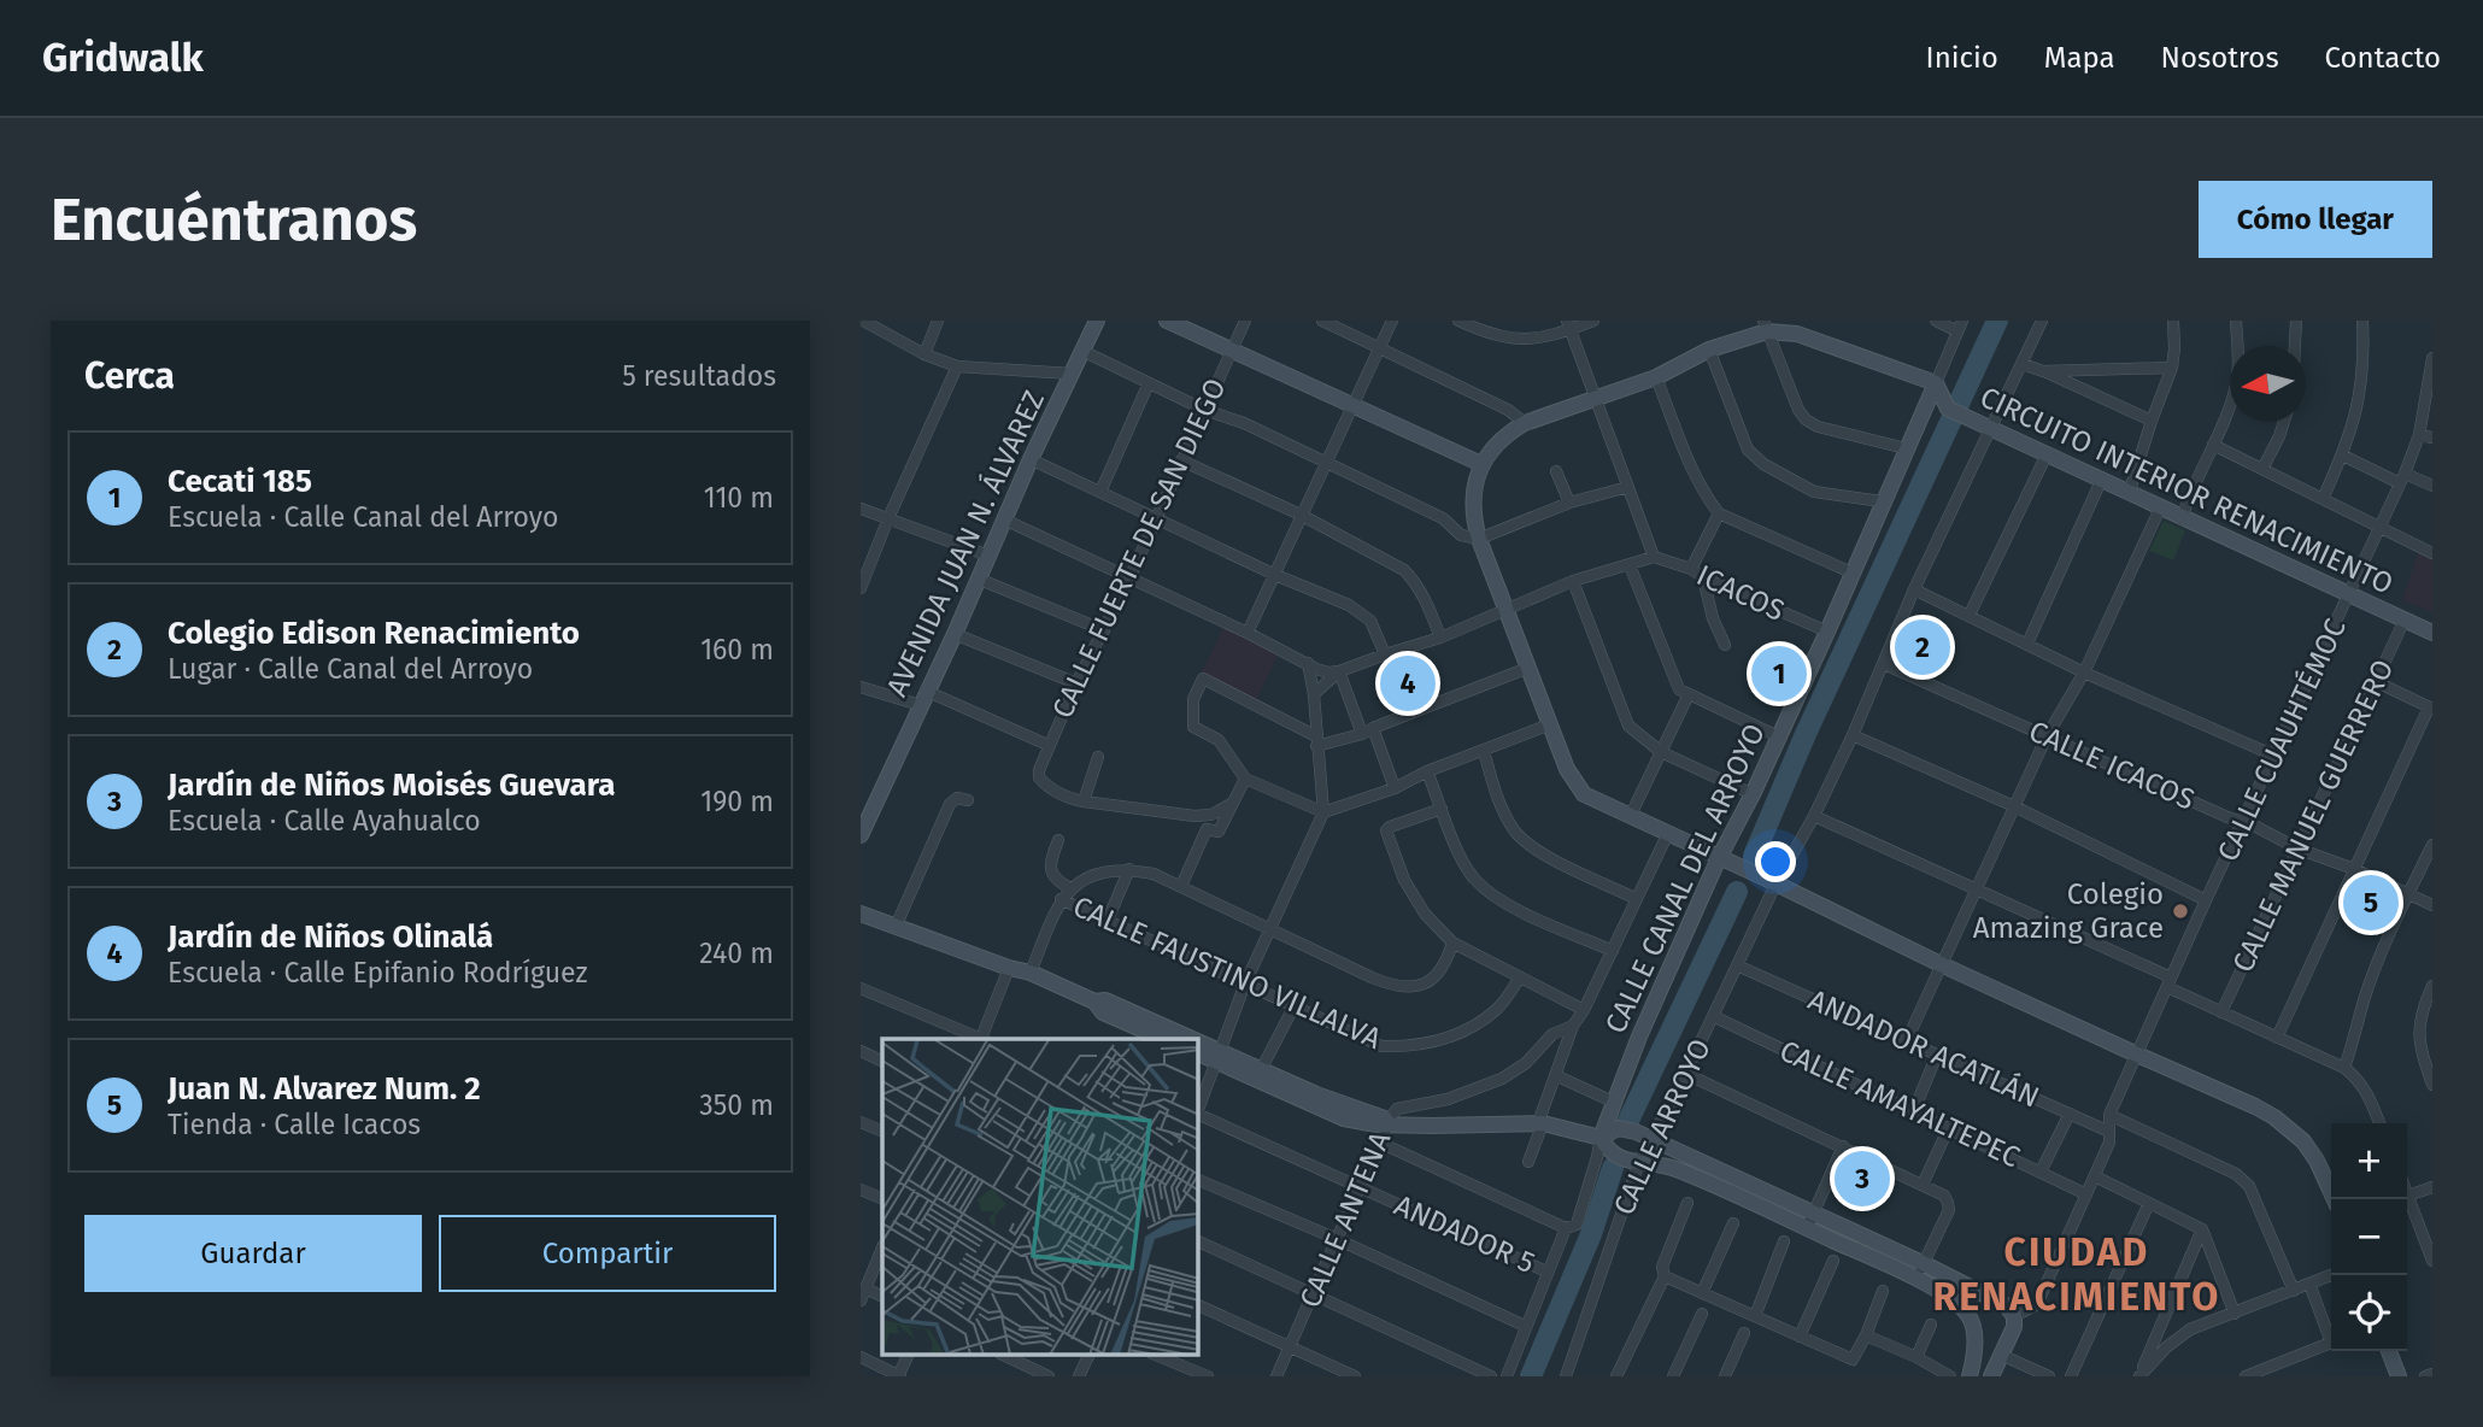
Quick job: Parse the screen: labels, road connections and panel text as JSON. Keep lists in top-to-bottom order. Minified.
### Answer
{"streets":{"main road":["CIRCUITO INTERIOR RENACIMIENTO","AVENIDA JUAN N. ÁLVAREZ","CALLE CANAL DEL ARROYO"],"street":["CALLE FUERTE DE SAN DIEGO","ICACOS","CALLE CUAUHTÉMOC","CALLE ICACOS","CALLE MANUEL GUERRERO","CALLE FAUSTINO VILLALVA","ANDADOR ACATLÁN","CALLE AMAYALTEPEC","CALLE ARROYO","CALLE ANTENA","ANDADOR 5"]},"crossings":[["CIRCUITO INTERIOR RENACIMIENTO","CALLE CUAUHTÉMOC"],["CIRCUITO INTERIOR RENACIMIENTO","CALLE MANUEL GUERRERO"],["CIRCUITO INTERIOR RENACIMIENTO","CALLE CANAL DEL ARROYO"],["ICACOS","CALLE CANAL DEL ARROYO"],["CALLE CUAUHTÉMOC","CALLE ICACOS"],["CALLE ICACOS","CALLE MANUEL GUERRERO"],["CALLE CANAL DEL ARROYO","ANDADOR 5"],["ANDADOR ACATLÁN","CALLE ARROYO"],["CALLE AMAYALTEPEC","CALLE ARROYO"],["CALLE ANTENA","ANDADOR 5"]],"districts":["CIUDAD RENACIMIENTO"],"places":["Colegio Amazing Grace"],"north":"left","page":{"header":"Gridwalk","nav":["Inicio","Mapa","Nosotros","Contacto"],"buttons":["Cómo llegar",["Guardar","Compartir"]],"title":"Encuéntranos","heading":["Cerca","5 resultados"],"list":[{"mark":"1","name":"Cecati 185","note":"Escuela · Calle Canal del Arroyo","value":"110 m"},{"mark":"2","name":"Colegio Edison Renacimiento","note":"Lugar · Calle Canal del Arroyo","value":"160 m"},{"mark":"3","name":"Jardín de Niños Moisés Guevara","note":"Escuela · Calle Ayahualco","value":"190 m"},{"mark":"4","name":"Jardín de Niños Olinalá","note":"Escuela · Calle Epifanio Rodríguez","value":"240 m"},{"mark":"5","name":"Juan N. Alvarez Num. 2","note":"Tienda · Calle Icacos","value":"350 m"}],"pins":["2","1","4","5","3"],"map_buttons":["+","−"]}}
